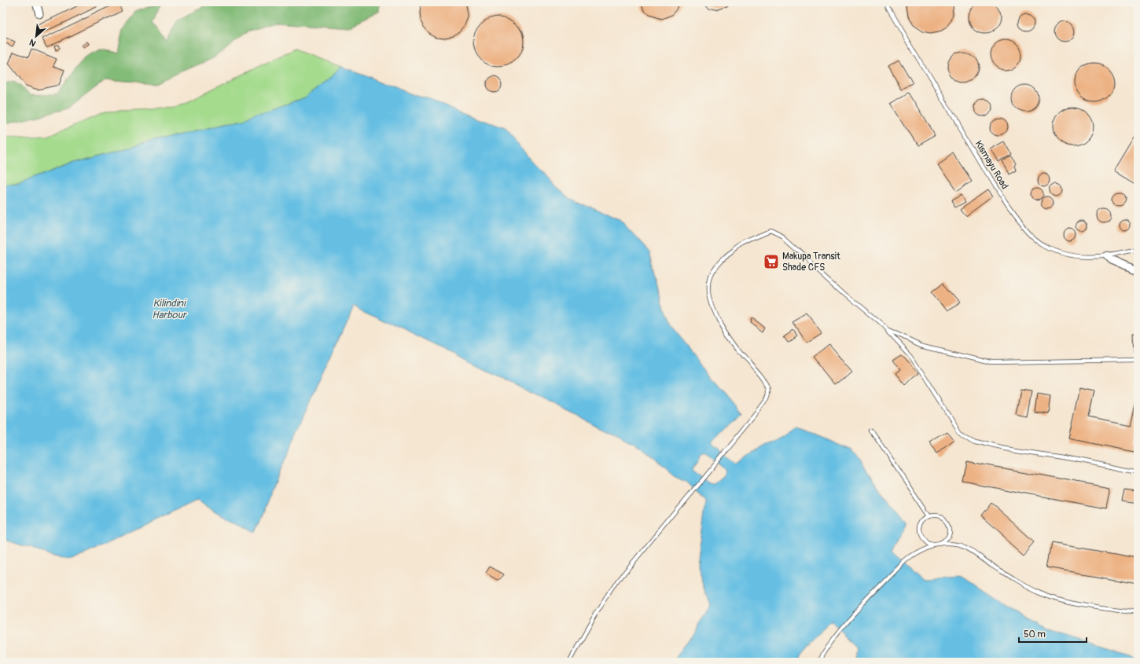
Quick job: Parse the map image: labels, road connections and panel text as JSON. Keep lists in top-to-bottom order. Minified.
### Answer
{"streets":{"lane":["Kismayu Road"]},"water":["Kilindini Harbour"],"places":{"supermarket":["Makupa Transit Shade CFS"]},"scale_bar":"50 m","north":"bottom left"}
